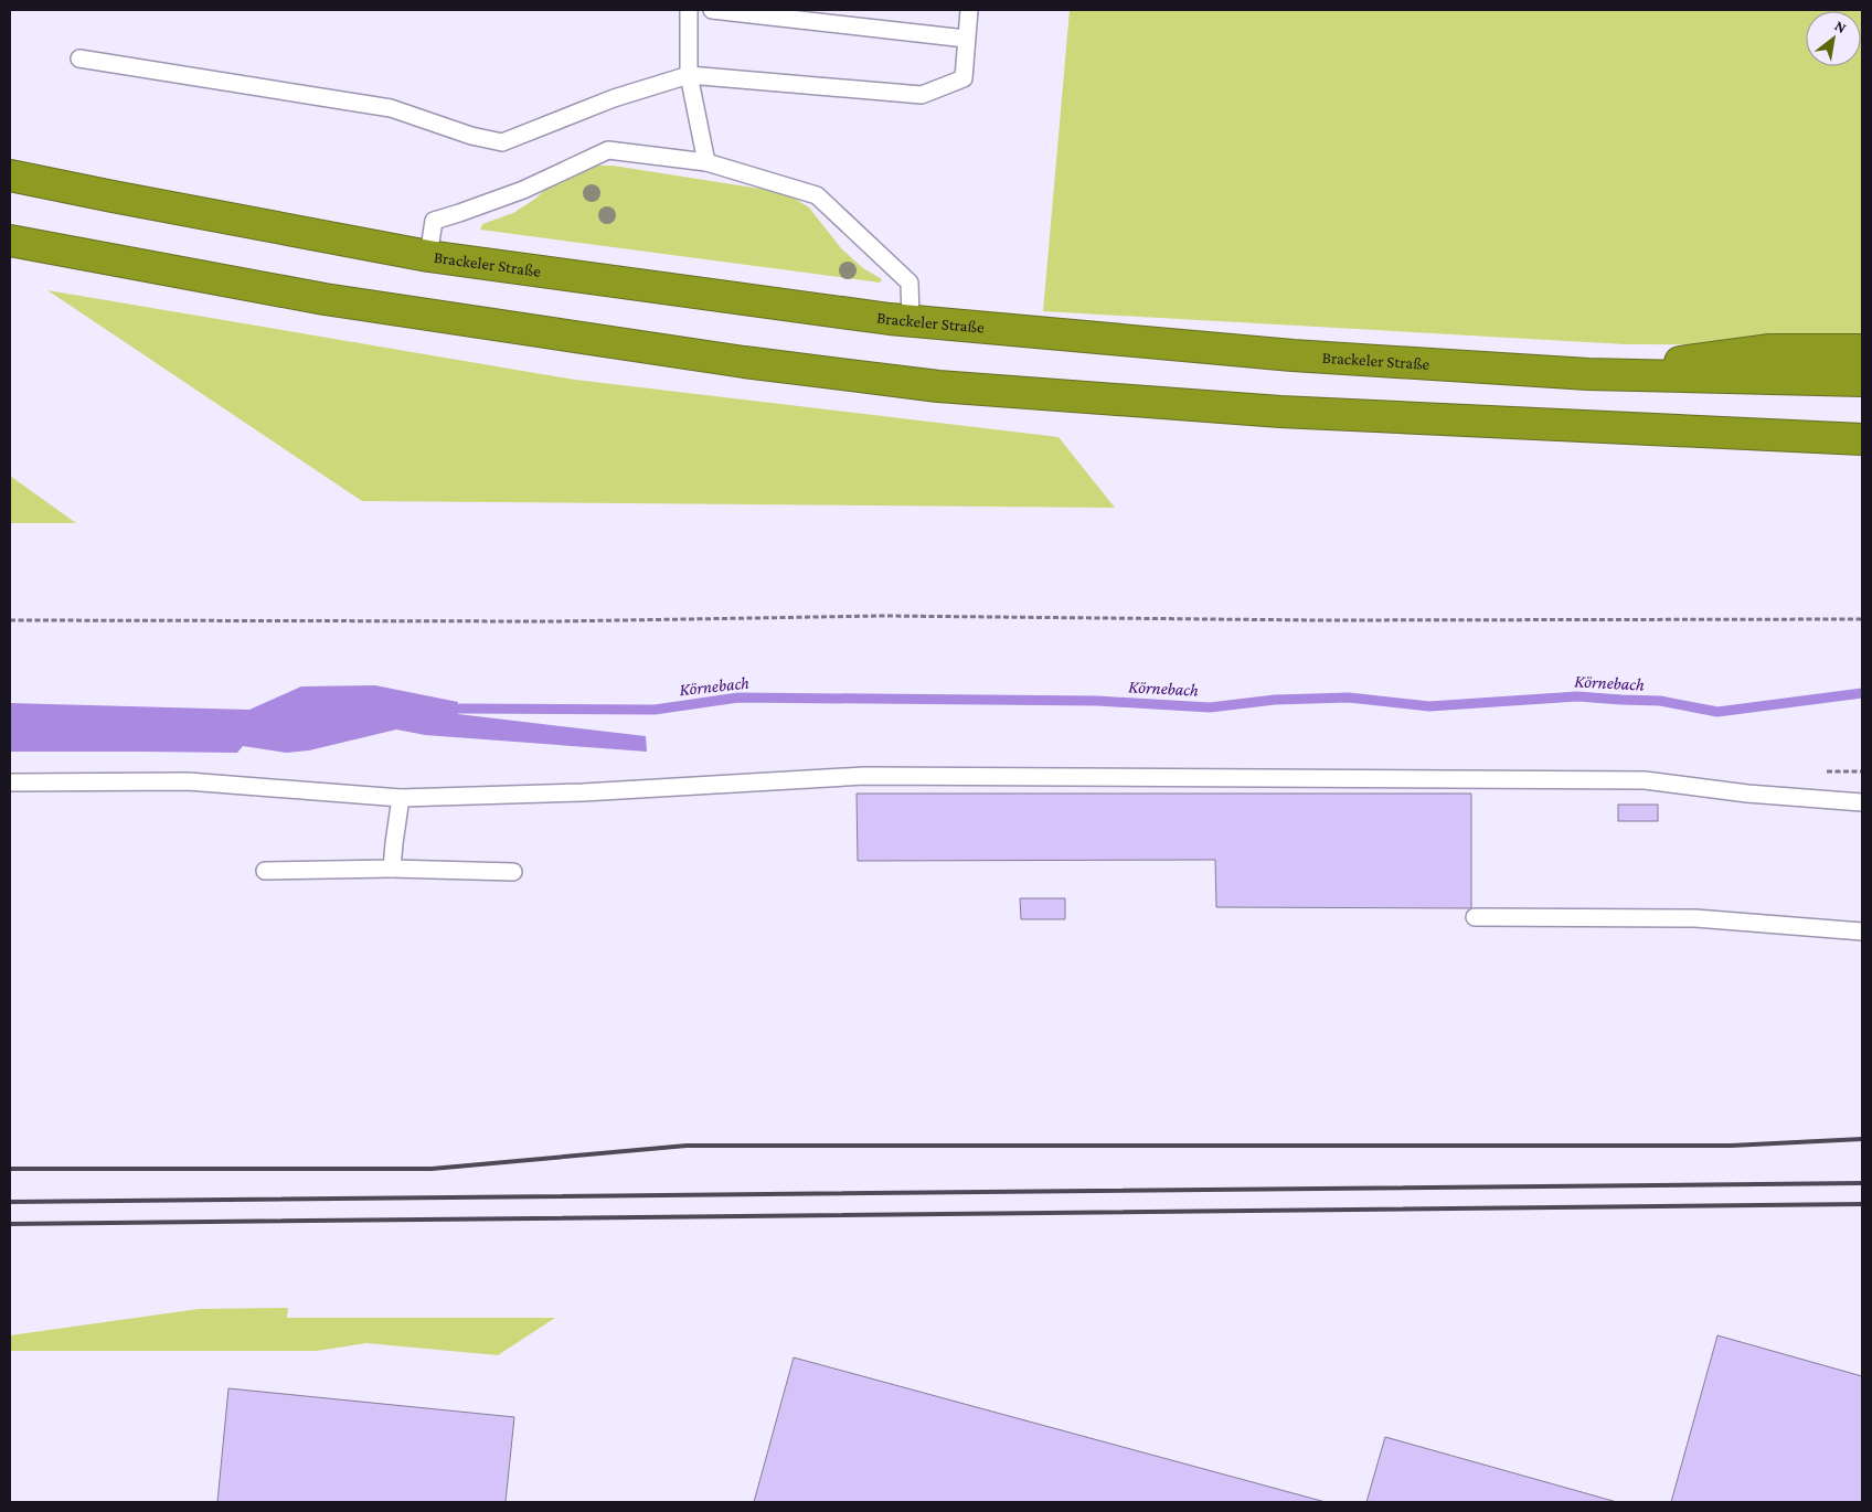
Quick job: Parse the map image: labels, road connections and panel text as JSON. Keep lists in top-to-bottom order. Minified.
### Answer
{"streets":{"highway":["Brackeler Straße"]},"water":["Körnebach"],"north":"top right"}
